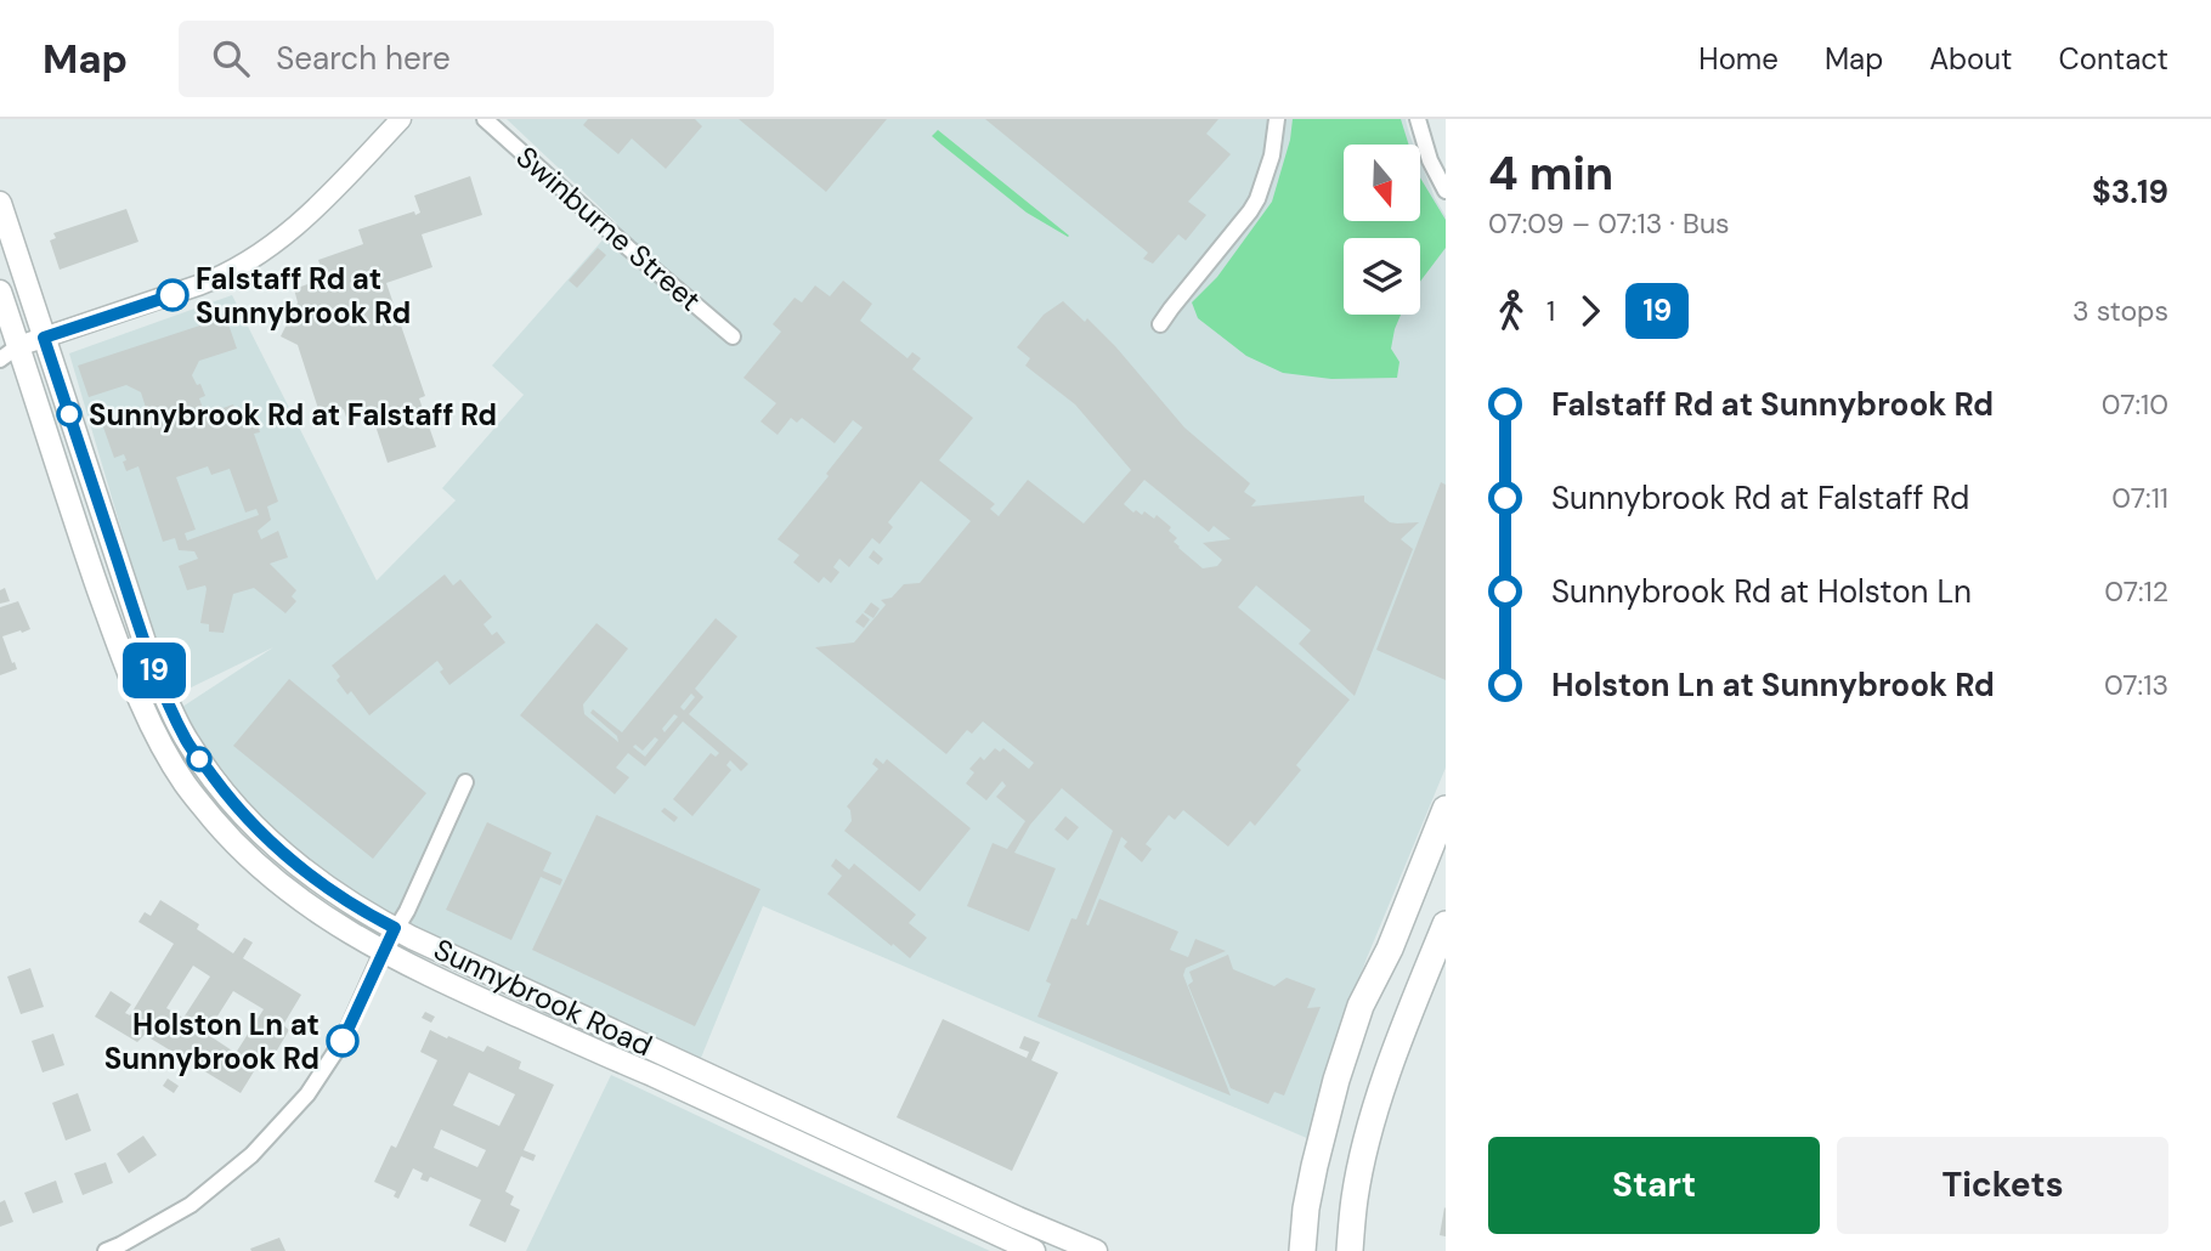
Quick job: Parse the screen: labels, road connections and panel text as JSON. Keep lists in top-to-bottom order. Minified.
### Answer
{"streets":{"main road":["Sunnybrook Road"],"street":["Swinburne Street"]},"places":["Falstaff Rd at Sunnybrook Rd","Sunnybrook Rd at Falstaff Rd","Holston Ln at Sunnybrook Rd"],"lines":["bus line 19"],"north":"bottom","page":{"header":"Map","search":"Search here","nav":["Home","Map","About","Contact"],"on_map":"19","heading":["4 min","07:09 – 07:13 · Bus","$3.19"],"legs":["1","19","3 stops"],"list":[{"name":"Falstaff Rd at Sunnybrook Rd","value":"07:10"},{"name":"Sunnybrook Rd at Falstaff Rd","value":"07:11"},{"name":"Sunnybrook Rd at Holston Ln","value":"07:12"},{"name":"Holston Ln at Sunnybrook Rd","value":"07:13"}],"buttons":["Start","Tickets"]}}
